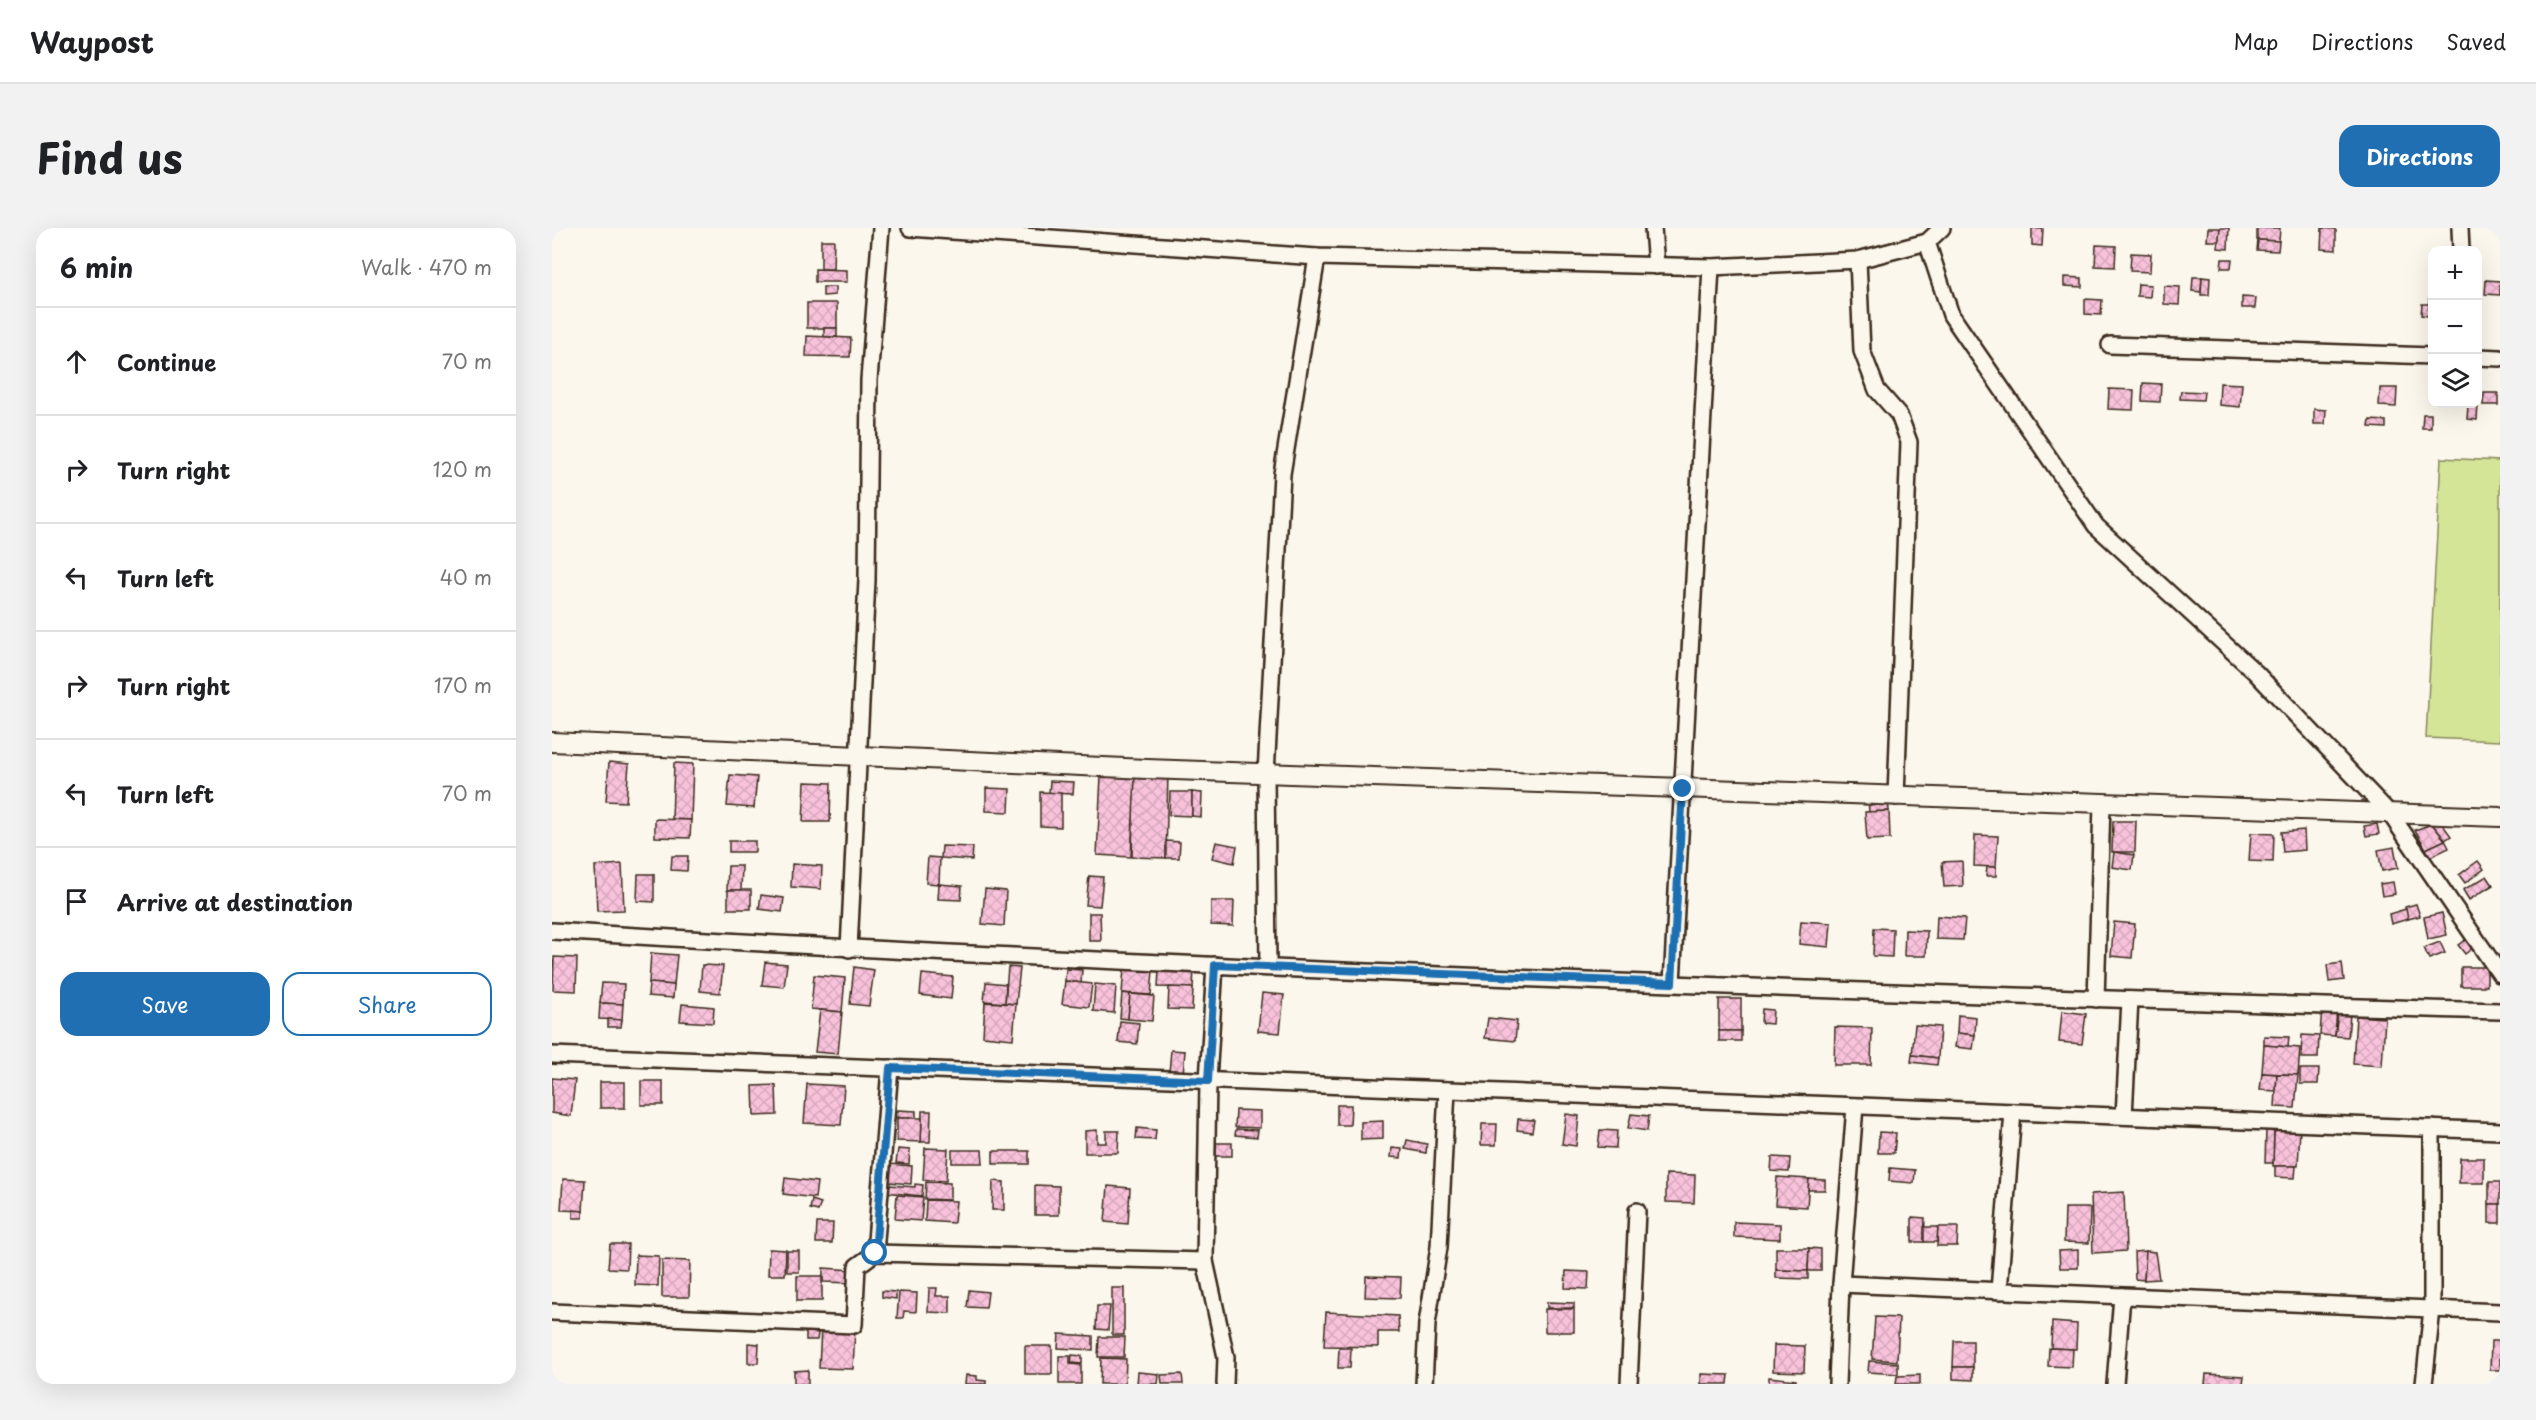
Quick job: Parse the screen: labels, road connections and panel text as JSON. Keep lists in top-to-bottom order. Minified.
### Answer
{"page":{"header":"Waypost","nav":["Map","Directions","Saved"],"title":"Find us","buttons":["Directions",["Save","Share"]],"heading":["6 min","Walk · 470 m"],"map_buttons":["+","−"],"list":[["Continue","70 m"],["Turn right","120 m"],["Turn left","40 m"],["Turn right","170 m"],["Turn left","70 m"],"Arrive at destination"]}}
